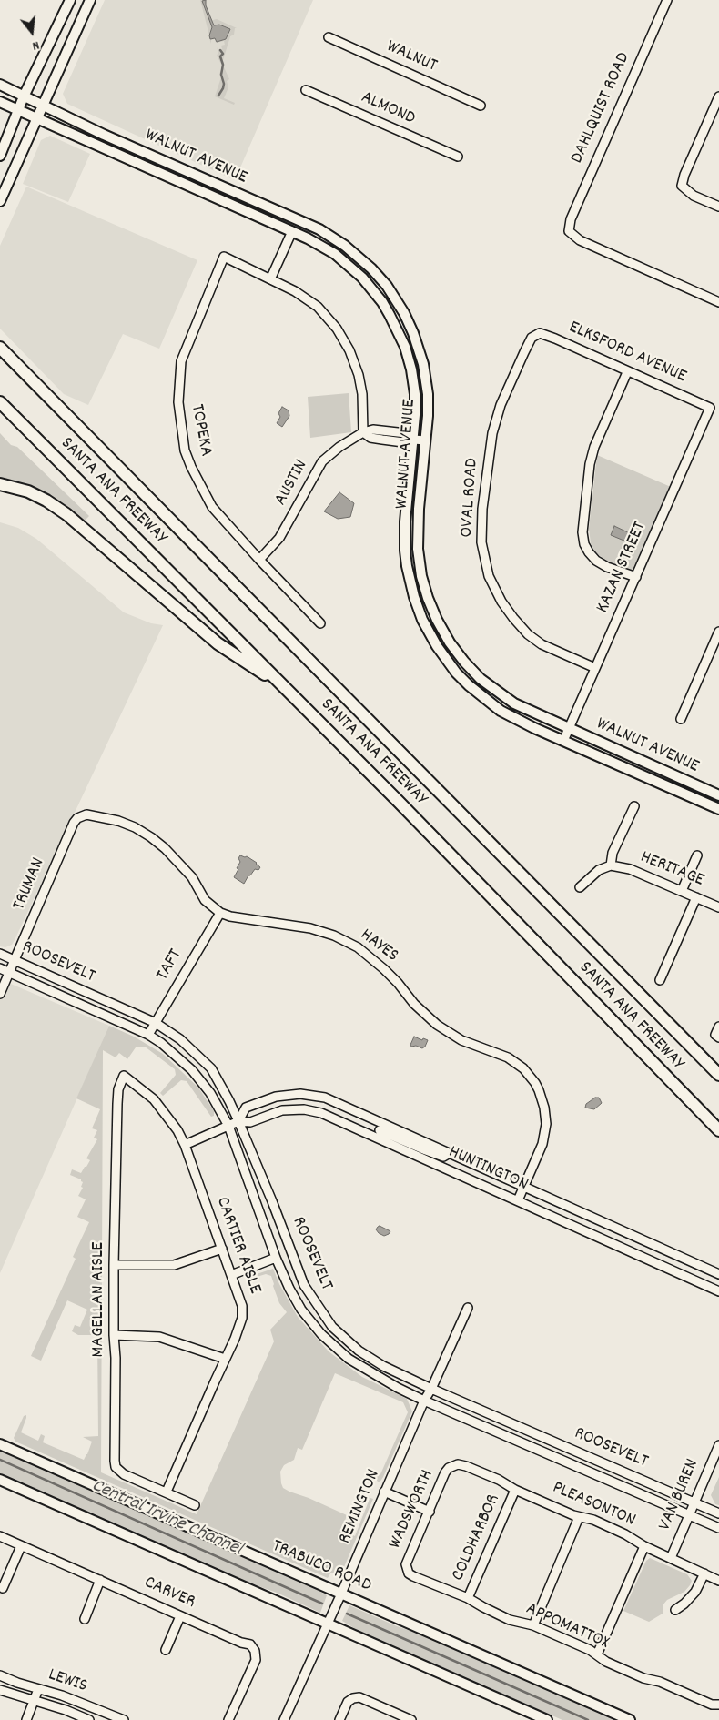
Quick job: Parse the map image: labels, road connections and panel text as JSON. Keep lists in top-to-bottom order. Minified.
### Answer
{"streets":{"highway":["SANTA ANA FREEWAY"],"main road":["WALNUT AVENUE","TRABUCO ROAD"],"street":["WALNUT","DAHLQUIST ROAD","ALMOND","ELKSFORD AVENUE","TOPEKA","AUSTIN","OVAL ROAD","KAZAN STREET","HERITAGE","TRUMAN","HAYES","ROOSEVELT","TAFT","HUNTINGTON","CARTIER AISLE","MAGELLAN AISLE","VAN BUREN","PLEASONTON","REMINGTON","WADSWORTH","COLDHARBOR","CARVER","APPOMATTOX","LEWIS"]},"crossings":[["WALNUT AVENUE","KAZAN STREET"],["ELKSFORD AVENUE","OVAL ROAD"],["ELKSFORD AVENUE","KAZAN STREET"],["TOPEKA","AUSTIN"],["OVAL ROAD","KAZAN STREET"],["TRUMAN","HAYES"],["TRUMAN","ROOSEVELT"],["TRUMAN","TAFT"],["HAYES","TAFT"],["HAYES","HUNTINGTON"],["ROOSEVELT","TAFT"],["ROOSEVELT","HUNTINGTON"],["ROOSEVELT","VAN BUREN"],["ROOSEVELT","REMINGTON"],["HUNTINGTON","CARTIER AISLE"],["CARTIER AISLE","MAGELLAN AISLE"],["VAN BUREN","PLEASONTON"],["PLEASONTON","WADSWORTH"],["PLEASONTON","COLDHARBOR"],["REMINGTON","TRABUCO ROAD"],["WADSWORTH","APPOMATTOX"],["COLDHARBOR","APPOMATTOX"]],"water":["Central Irvine Channel"],"north":"bottom"}
